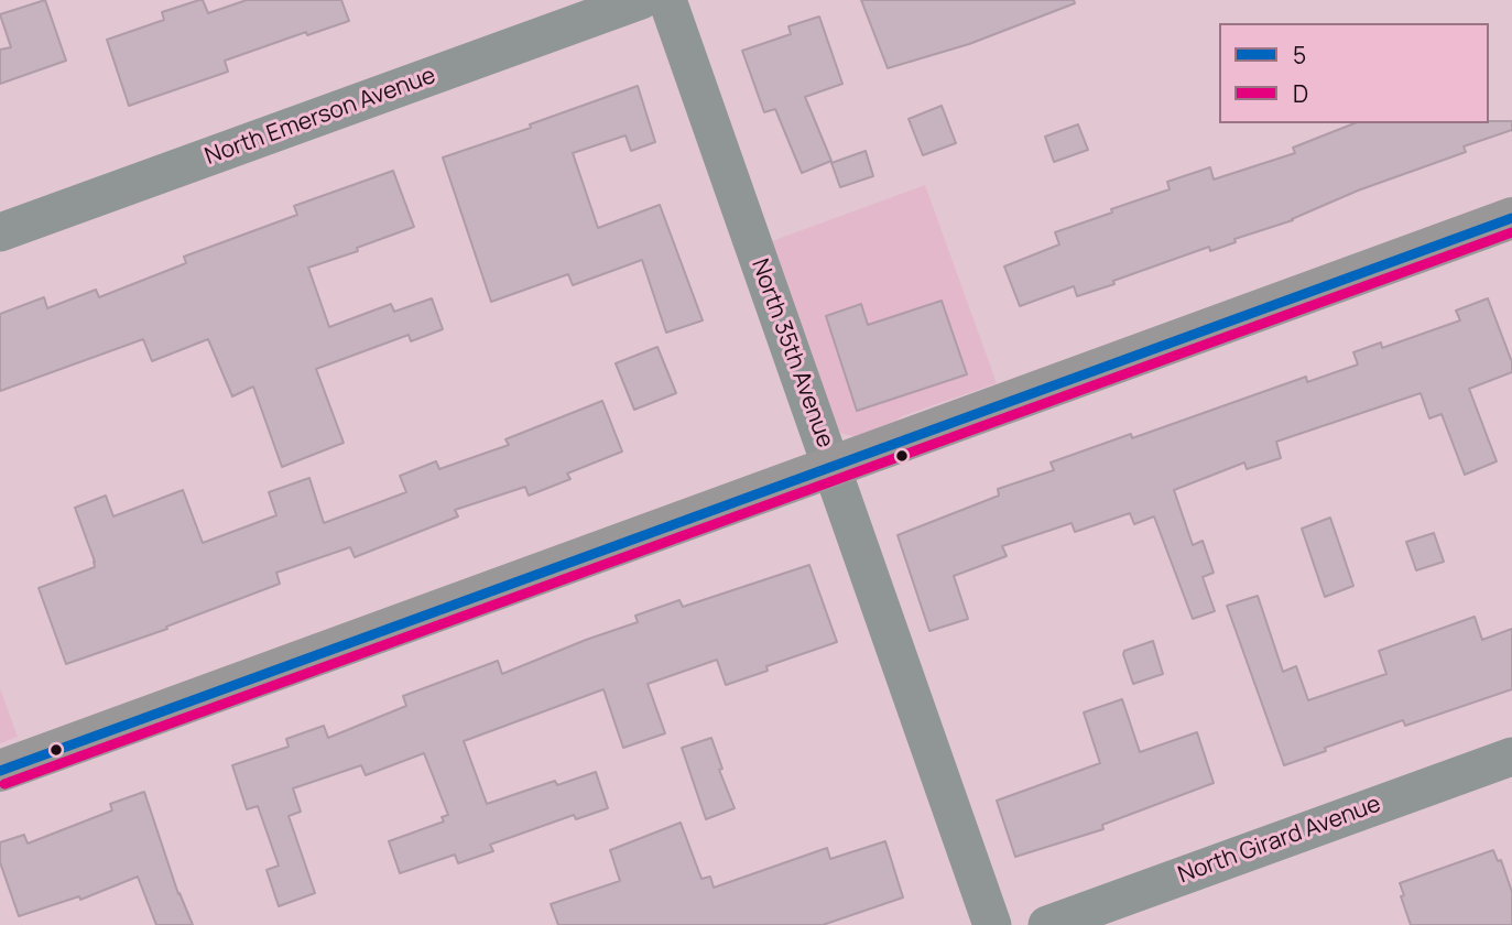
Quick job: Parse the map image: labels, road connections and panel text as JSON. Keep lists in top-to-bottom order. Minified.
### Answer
{"streets":{"street":["North Emerson Avenue","North 35th Avenue","North Girard Avenue"]},"lines":["transit line 5","transit line D"],"legend":["5","D"]}
